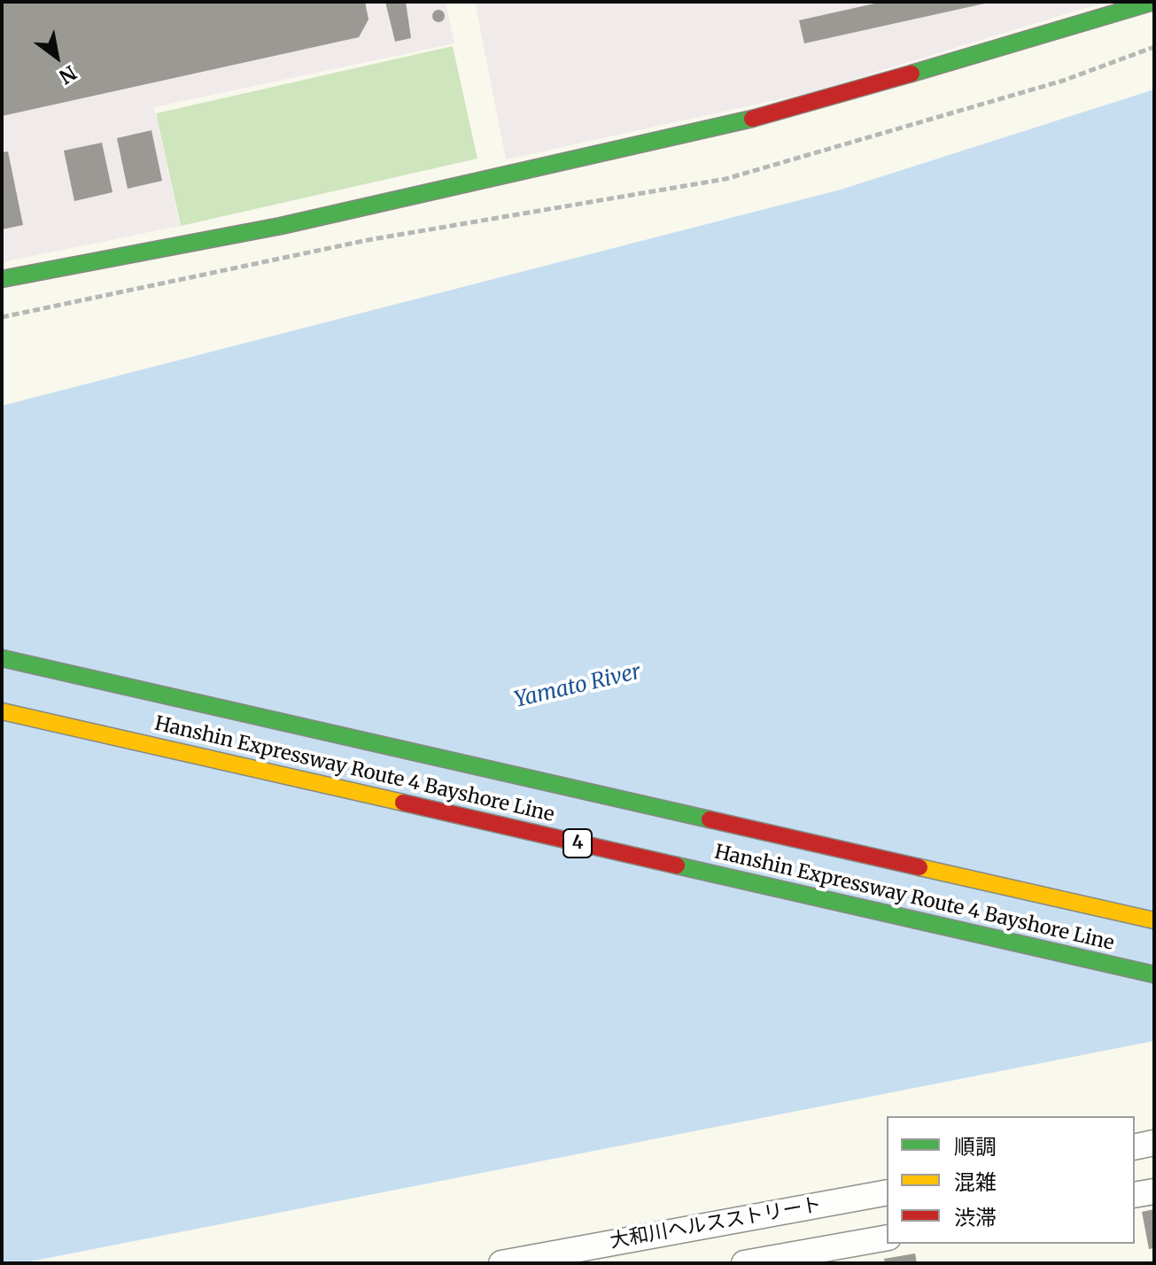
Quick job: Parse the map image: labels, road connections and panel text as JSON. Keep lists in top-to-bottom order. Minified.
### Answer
{"streets":{"main road":["Hanshin Expressway Route 4 Bayshore Line","4"],"street":["大和川ヘルスストリート"]},"water":["Yamato River"],"legend":["順調","混雑","渋滞"],"north":"bottom right"}
